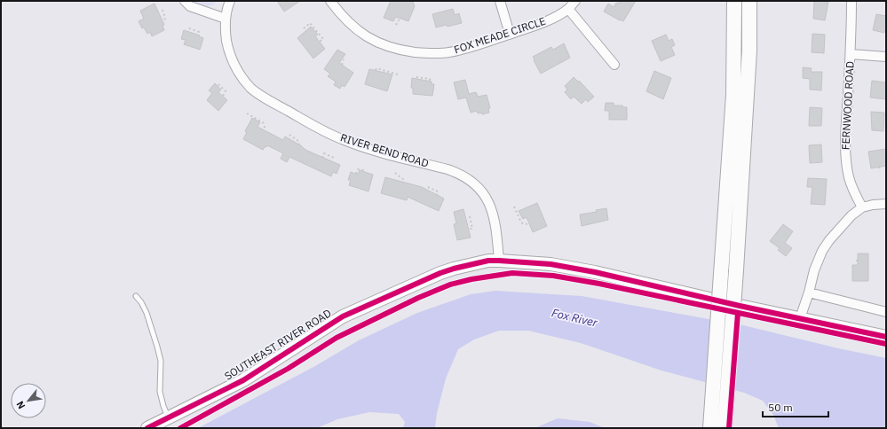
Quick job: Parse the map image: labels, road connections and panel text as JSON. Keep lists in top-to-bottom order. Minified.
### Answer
{"streets":{"street":["FOX MEADE CIRCLE","FERNWOOD ROAD","RIVER BEND ROAD","SOUTHEAST RIVER ROAD"]},"crossings":[["RIVER BEND ROAD","SOUTHEAST RIVER ROAD"]],"water":["Fox River"],"scale_bar":"50 m","north":"bottom left"}
